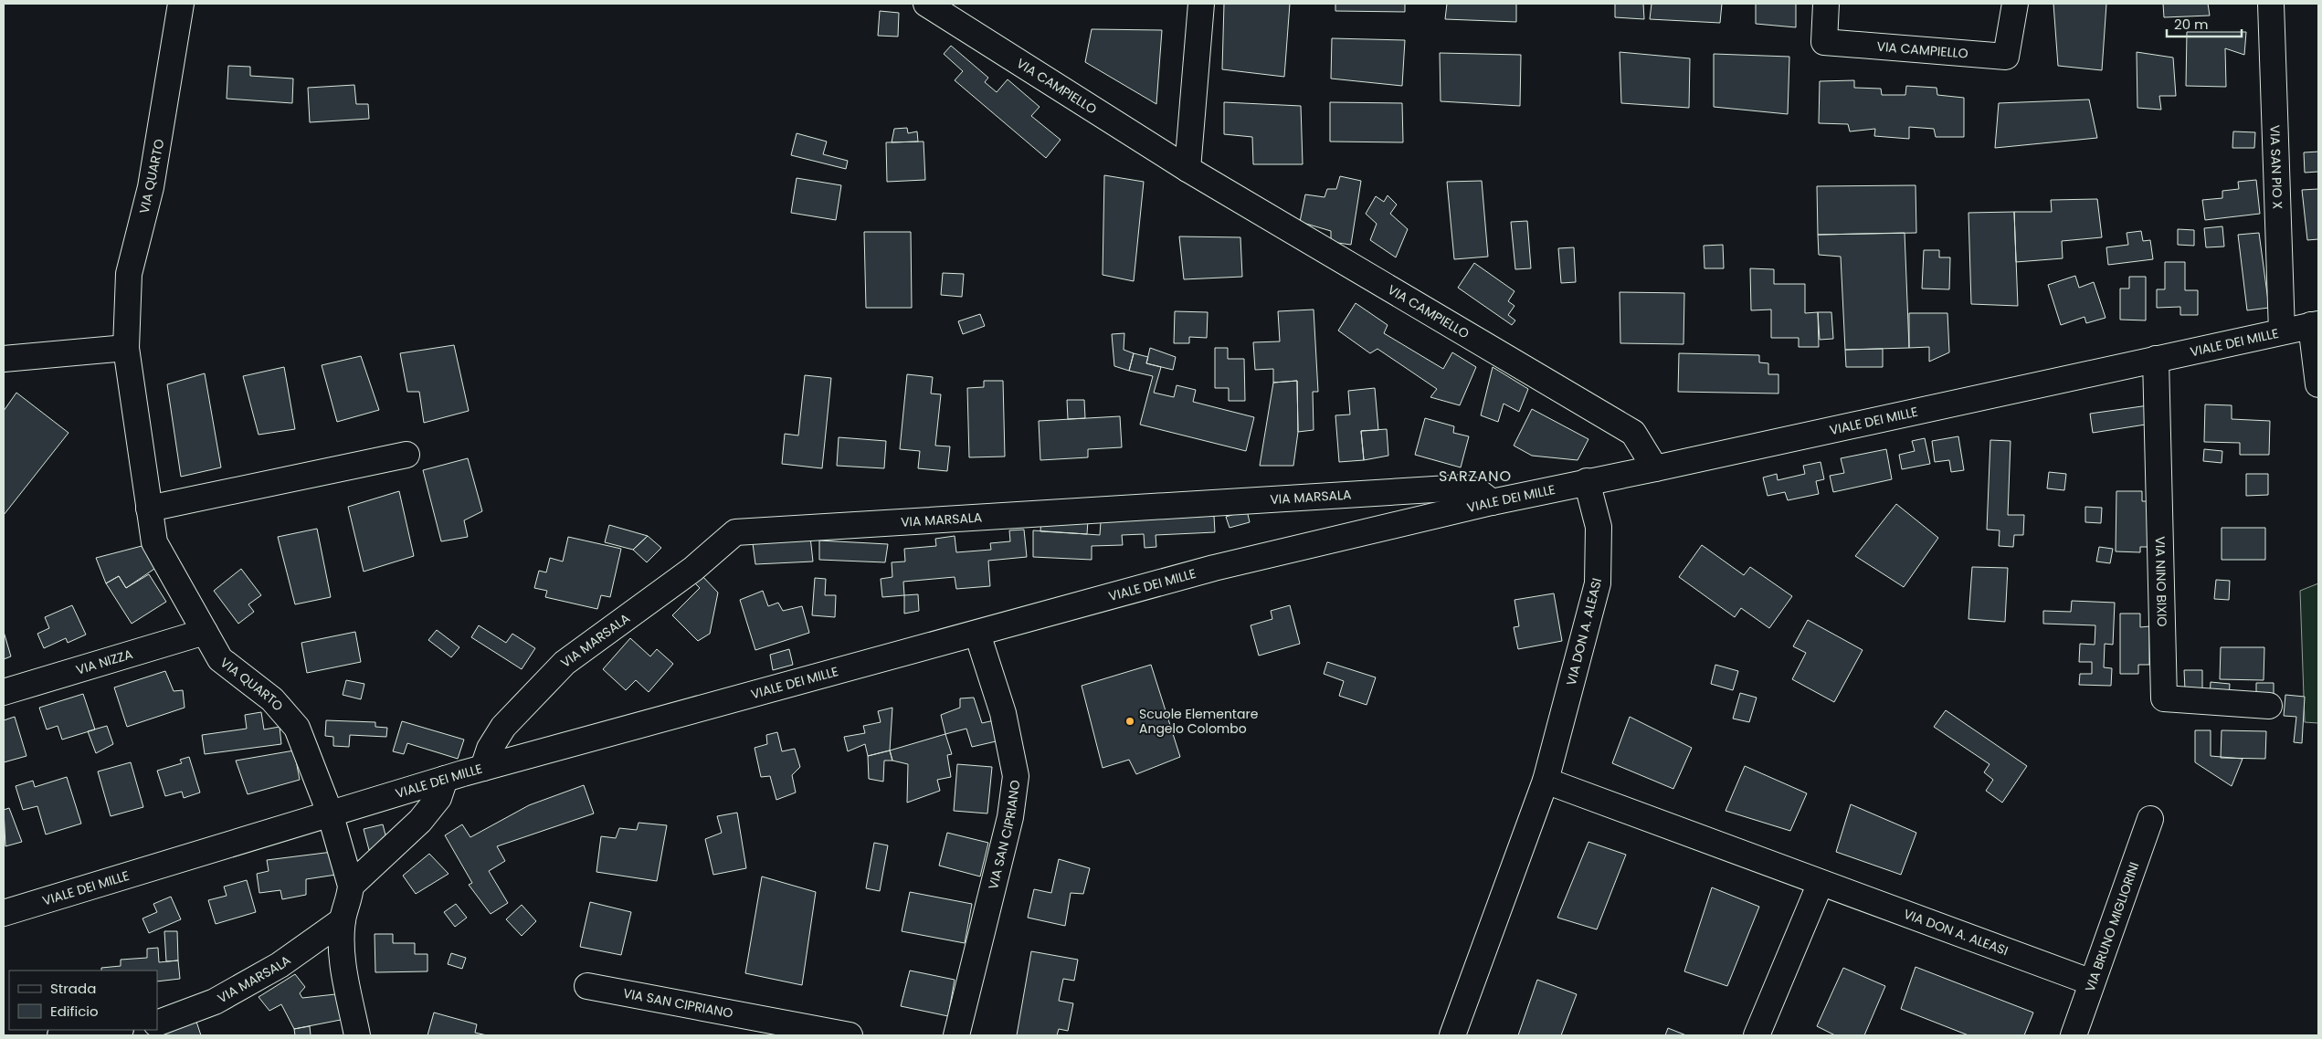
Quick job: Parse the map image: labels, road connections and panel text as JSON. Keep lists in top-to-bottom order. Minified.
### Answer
{"streets":{"street":["VIA CAMPIELLO","VIA SAN PIO X","VIA QUARTO","VIALE DEI MILLE","VIA MARSALA","VIA NINO BIXIO","VIA DON A. ALEASI","VIA NIZZA","VIA SAN CIPRIANO","VIA BRUNO MIGLIORINI"]},"crossings":[["VIA CAMPIELLO","VIALE DEI MILLE"],["VIA SAN PIO X","VIALE DEI MILLE"],["VIA QUARTO","VIALE DEI MILLE"],["VIA QUARTO","VIA NIZZA"],["VIALE DEI MILLE","VIA MARSALA"],["VIALE DEI MILLE","VIA NINO BIXIO"],["VIALE DEI MILLE","VIA DON A. ALEASI"],["VIALE DEI MILLE","VIA SAN CIPRIANO"],["VIA DON A. ALEASI","VIA BRUNO MIGLIORINI"]],"districts":["SARZANO"],"places":["Scuole Elementare Angelo Colombo"],"legend":["Strada","Edificio"],"scale_bar":"20 m"}
